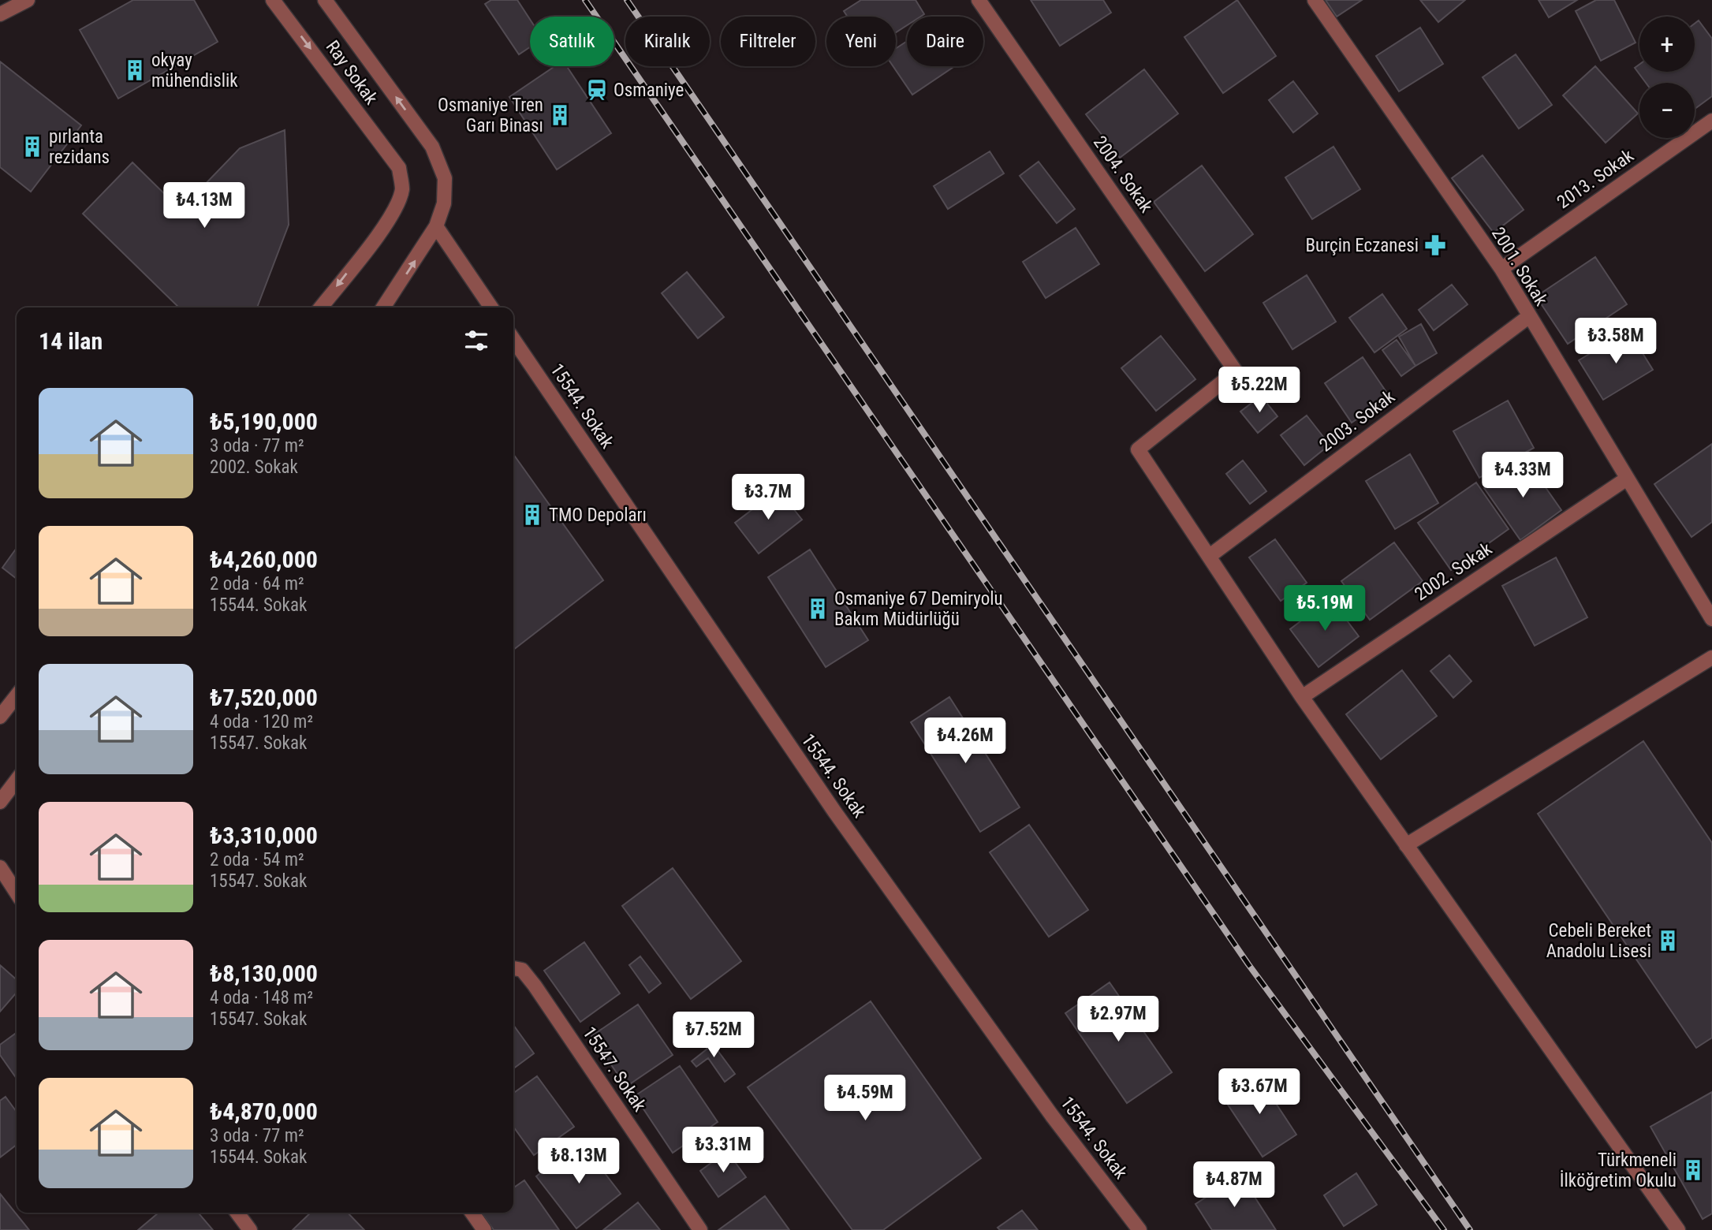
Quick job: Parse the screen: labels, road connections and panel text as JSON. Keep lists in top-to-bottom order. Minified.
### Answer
{"streets":{"street":["Ray Sokak","2004. Sokak","2013. Sokak","2001. Sokak","15544. Sokak","2003. Sokak","2002. Sokak","15547. Sokak"]},"crossings":[["2004. Sokak","2003. Sokak"],["2013. Sokak","2001. Sokak"],["2001. Sokak","2003. Sokak"],["2001. Sokak","2002. Sokak"]],"places":{"building":["okyay mühendislik","Osmaniye Tren Garı Binası","pırlanta rezidans","TMO Depoları","Osmaniye 67 Demiryolu Bakım Müdürlüğü","Cebeli Bereket Anadolu Lisesi","Türkmeneli İlköğretim Okulu"],"station":["Osmaniye"],"pharmacy":["Burçin Eczanesi"]},"page":{"map_buttons":["+","−"],"chip":["Satılık","Kiralık","Filtreler","Yeni","Daire"],"price":["₺4.13M","₺3.58M","₺5.22M","₺4.33M","₺3.7M","₺5.19M","₺4.26M","₺2.97M","₺7.52M","₺3.67M","₺4.59M","₺3.31M","₺8.13M","₺4.87M"],"heading":"14 ilan","list":[{"name":"₺5,190,000","note":"3 oda · 77 m² · 2002. Sokak"},{"name":"₺4,260,000","note":"2 oda · 64 m² · 15544. Sokak"},{"name":"₺7,520,000","note":"4 oda · 120 m² · 15547. Sokak"},{"name":"₺3,310,000","note":"2 oda · 54 m² · 15547. Sokak"},{"name":"₺8,130,000","note":"4 oda · 148 m² · 15547. Sokak"},{"name":"₺4,870,000","note":"3 oda · 77 m² · 15544. Sokak"}]}}
